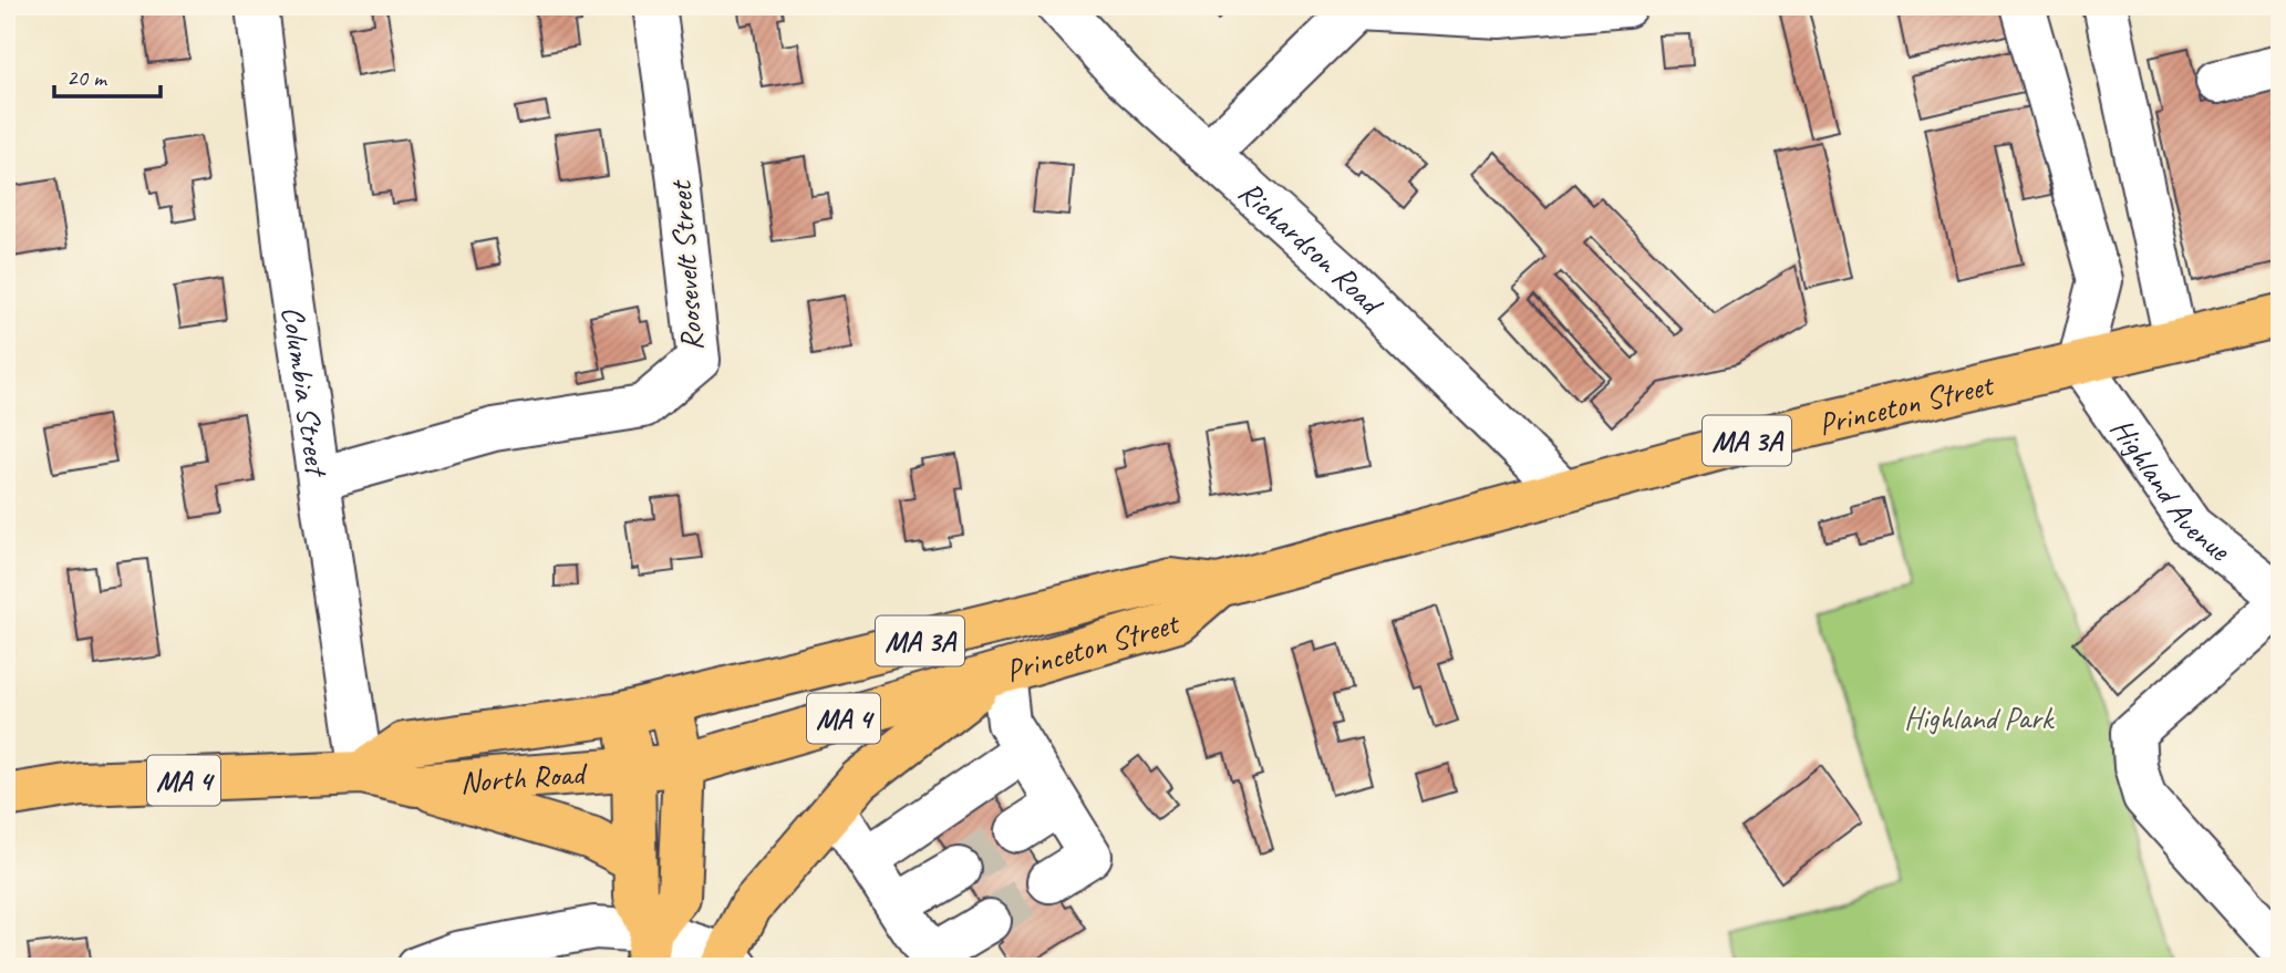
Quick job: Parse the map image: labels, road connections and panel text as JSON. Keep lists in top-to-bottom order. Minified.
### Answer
{"streets":{"main road":["Princeton Street","MA 3A","MA 4","North Road"],"street":["Richardson Road","Roosevelt Street","Columbia Street","Highland Avenue"]},"crossings":[["Richardson Road","Princeton Street"],["Roosevelt Street","Columbia Street"],["Columbia Street","North Road"],["Princeton Street","MA 3A"],["Princeton Street","Highland Avenue"],["Princeton Street","North Road"]],"parks":["Highland Park"],"scale_bar":"20 m"}
